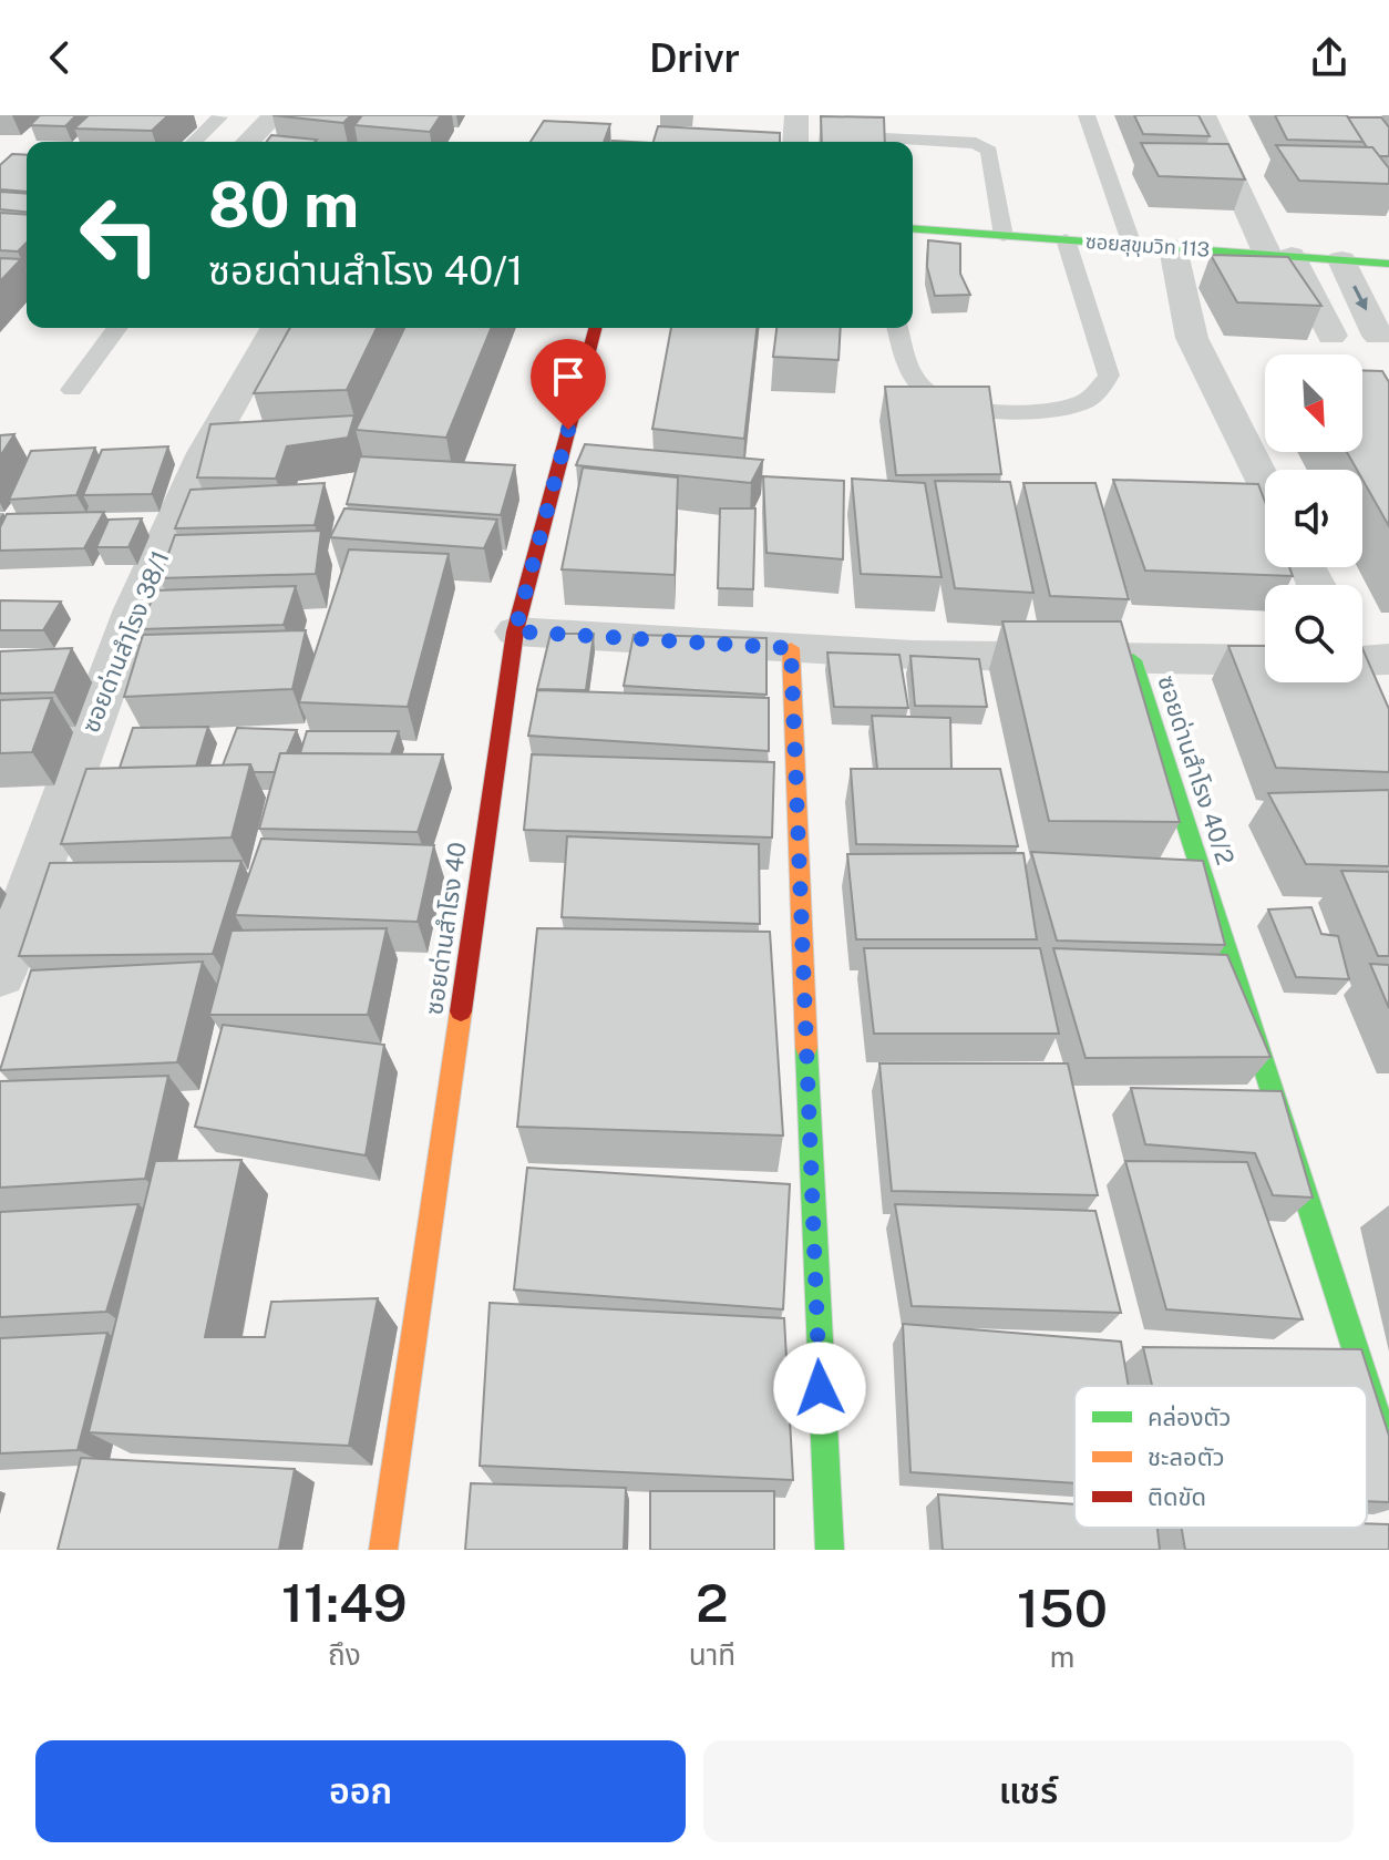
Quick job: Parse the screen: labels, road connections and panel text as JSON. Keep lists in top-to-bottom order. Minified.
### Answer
{"streets":{"street":["ซอยสุขุมวิท 113","ซอยด่านสำโรง 38/1","ซอยด่านสำโรง 40/2","ซอยด่านสำโรง 40"]},"legend":["คล่องตัว","ชะลอตัว","ติดขัด"],"north":"bottom right","page":{"header":"Drivr","turn":["80 m","ซอยด่านสำโรง 40/1"],"eta":["11:49","ถึง","2","นาที","150","m"],"buttons":["ออก","แชร์"]}}
